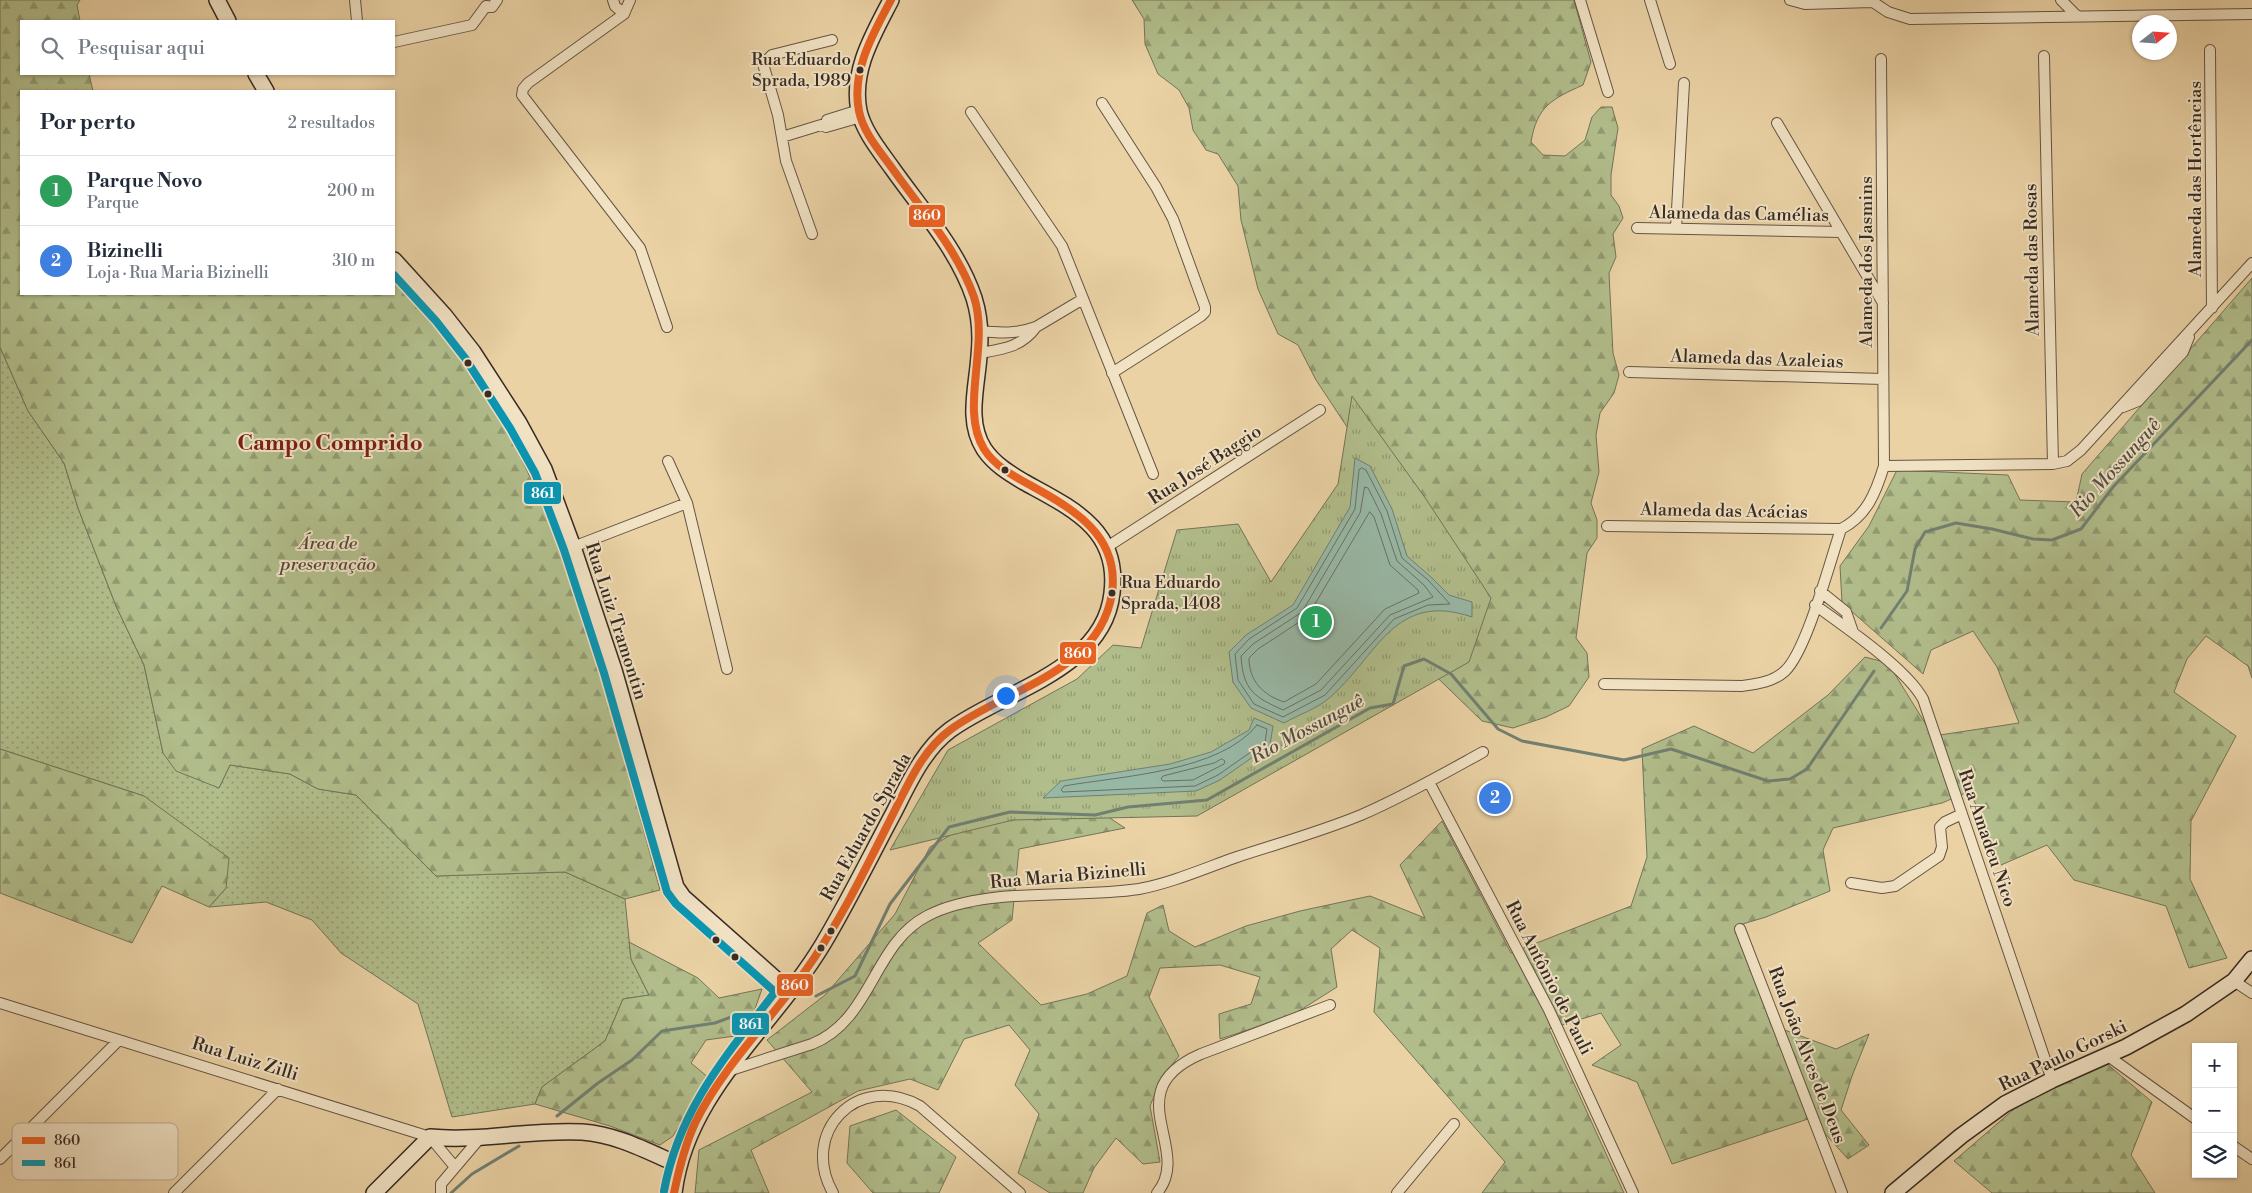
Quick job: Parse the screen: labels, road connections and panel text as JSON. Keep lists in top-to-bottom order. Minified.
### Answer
{"streets":{"main road":["Rua Luiz Tramontin","Rua Eduardo Sprada","Rua Paulo Gorski","Rua Luiz Zilli"],"street":["Alameda das Hortências","Alameda das Camélias","Alameda das Rosas","Alameda dos Jasmins","Alameda das Azaleias","Rua José Baggio","Alameda das Acácias","Rua Amadeu Nico","Rua Maria Bizinelli","Rua Antônio de Pauli","Rua João Alves de Deus"]},"crossings":[["Alameda dos Jasmins","Alameda das Azaleias"],["Rua José Baggio","Rua Eduardo Sprada"],["Rua Luiz Tramontin","Rua Eduardo Sprada"],["Rua Eduardo Sprada","Rua Maria Bizinelli"],["Rua Eduardo Sprada","Rua Luiz Zilli"],["Rua Amadeu Nico","Rua Paulo Gorski"],["Rua Maria Bizinelli","Rua Antônio de Pauli"]],"districts":["Campo Comprido"],"water":["Rio Mossunguê"],"parks":["Área de preservação"],"places":["Rua Eduardo Sprada, 1989","Rua Eduardo Sprada, 1408"],"lines":["transit line 860","transit line 861"],"legend":["860","861"],"north":"right","page":{"search":"Pesquisar aqui","heading":["Por perto","2 resultados"],"list":[{"mark":"1","name":"Parque Novo","note":"Parque","value":"200 m"},{"mark":"2","name":"Bizinelli","note":"Loja · Rua Maria Bizinelli","value":"310 m"}],"pins":["1","2"],"map_buttons":["+","−"]}}
